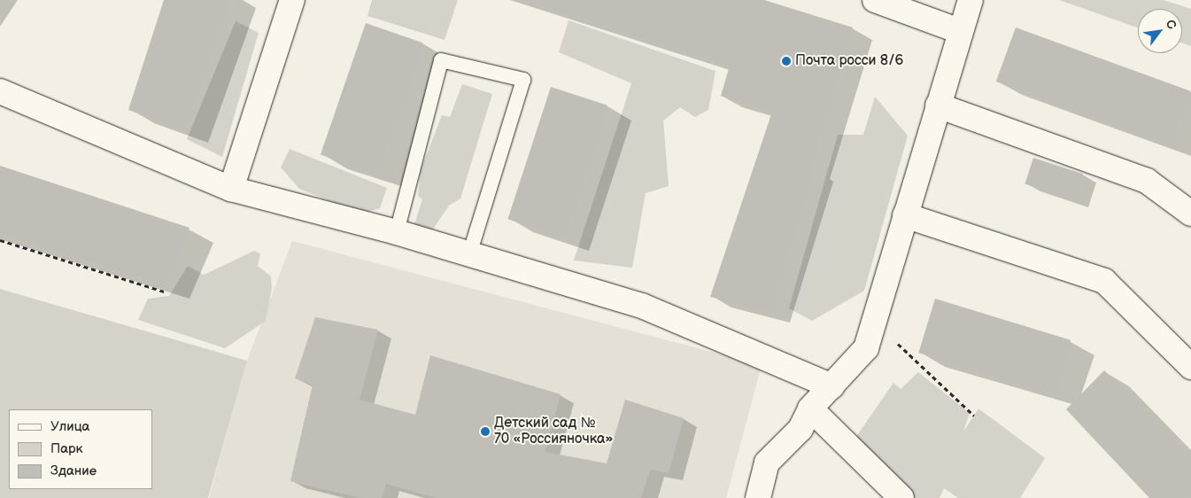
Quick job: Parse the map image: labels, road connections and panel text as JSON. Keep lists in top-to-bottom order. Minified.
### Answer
{"places":["Почта росси 8/6","Детский сад № 70 «Россияночка»"],"legend":["Улица","Парк","Здание"],"north":"top right"}
